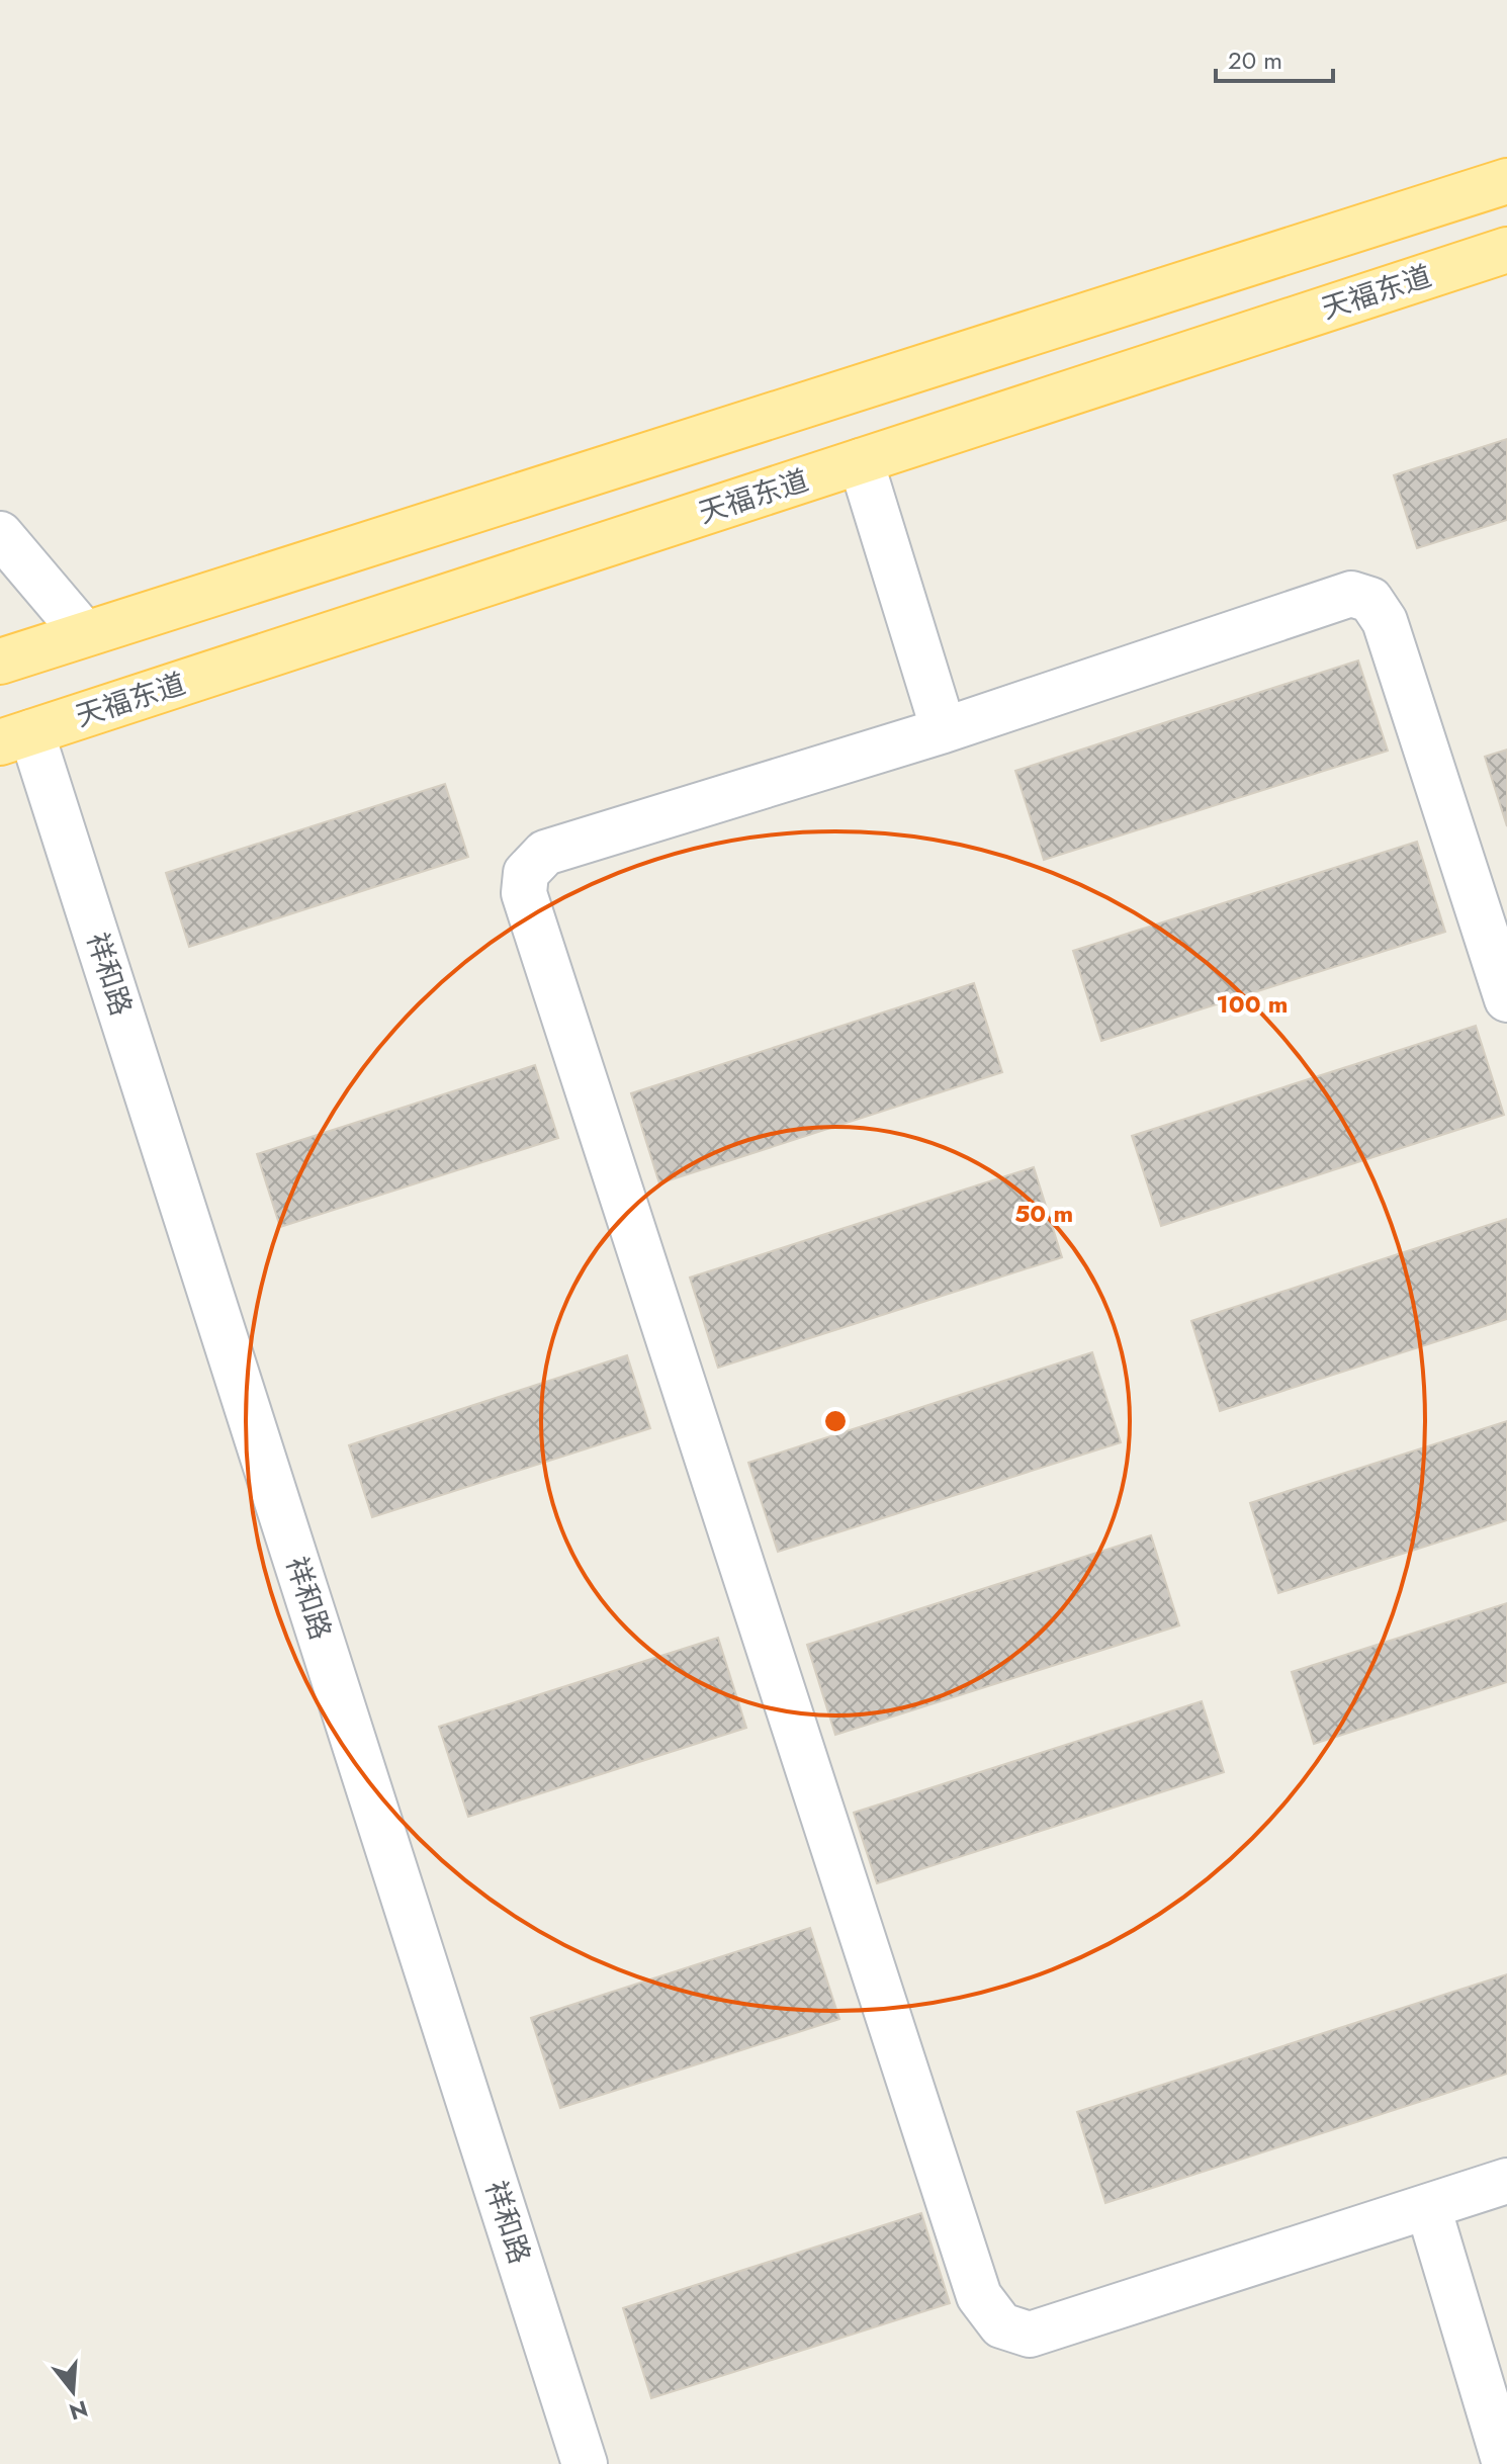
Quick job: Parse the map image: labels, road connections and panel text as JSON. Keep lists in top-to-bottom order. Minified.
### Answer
{"streets":{"main road":["天福东道"],"street":["祥和路"]},"crossings":[["天福东道","祥和路"]],"scale_bar":"20 m","north":"bottom","rings":["100 m","50 m"]}
